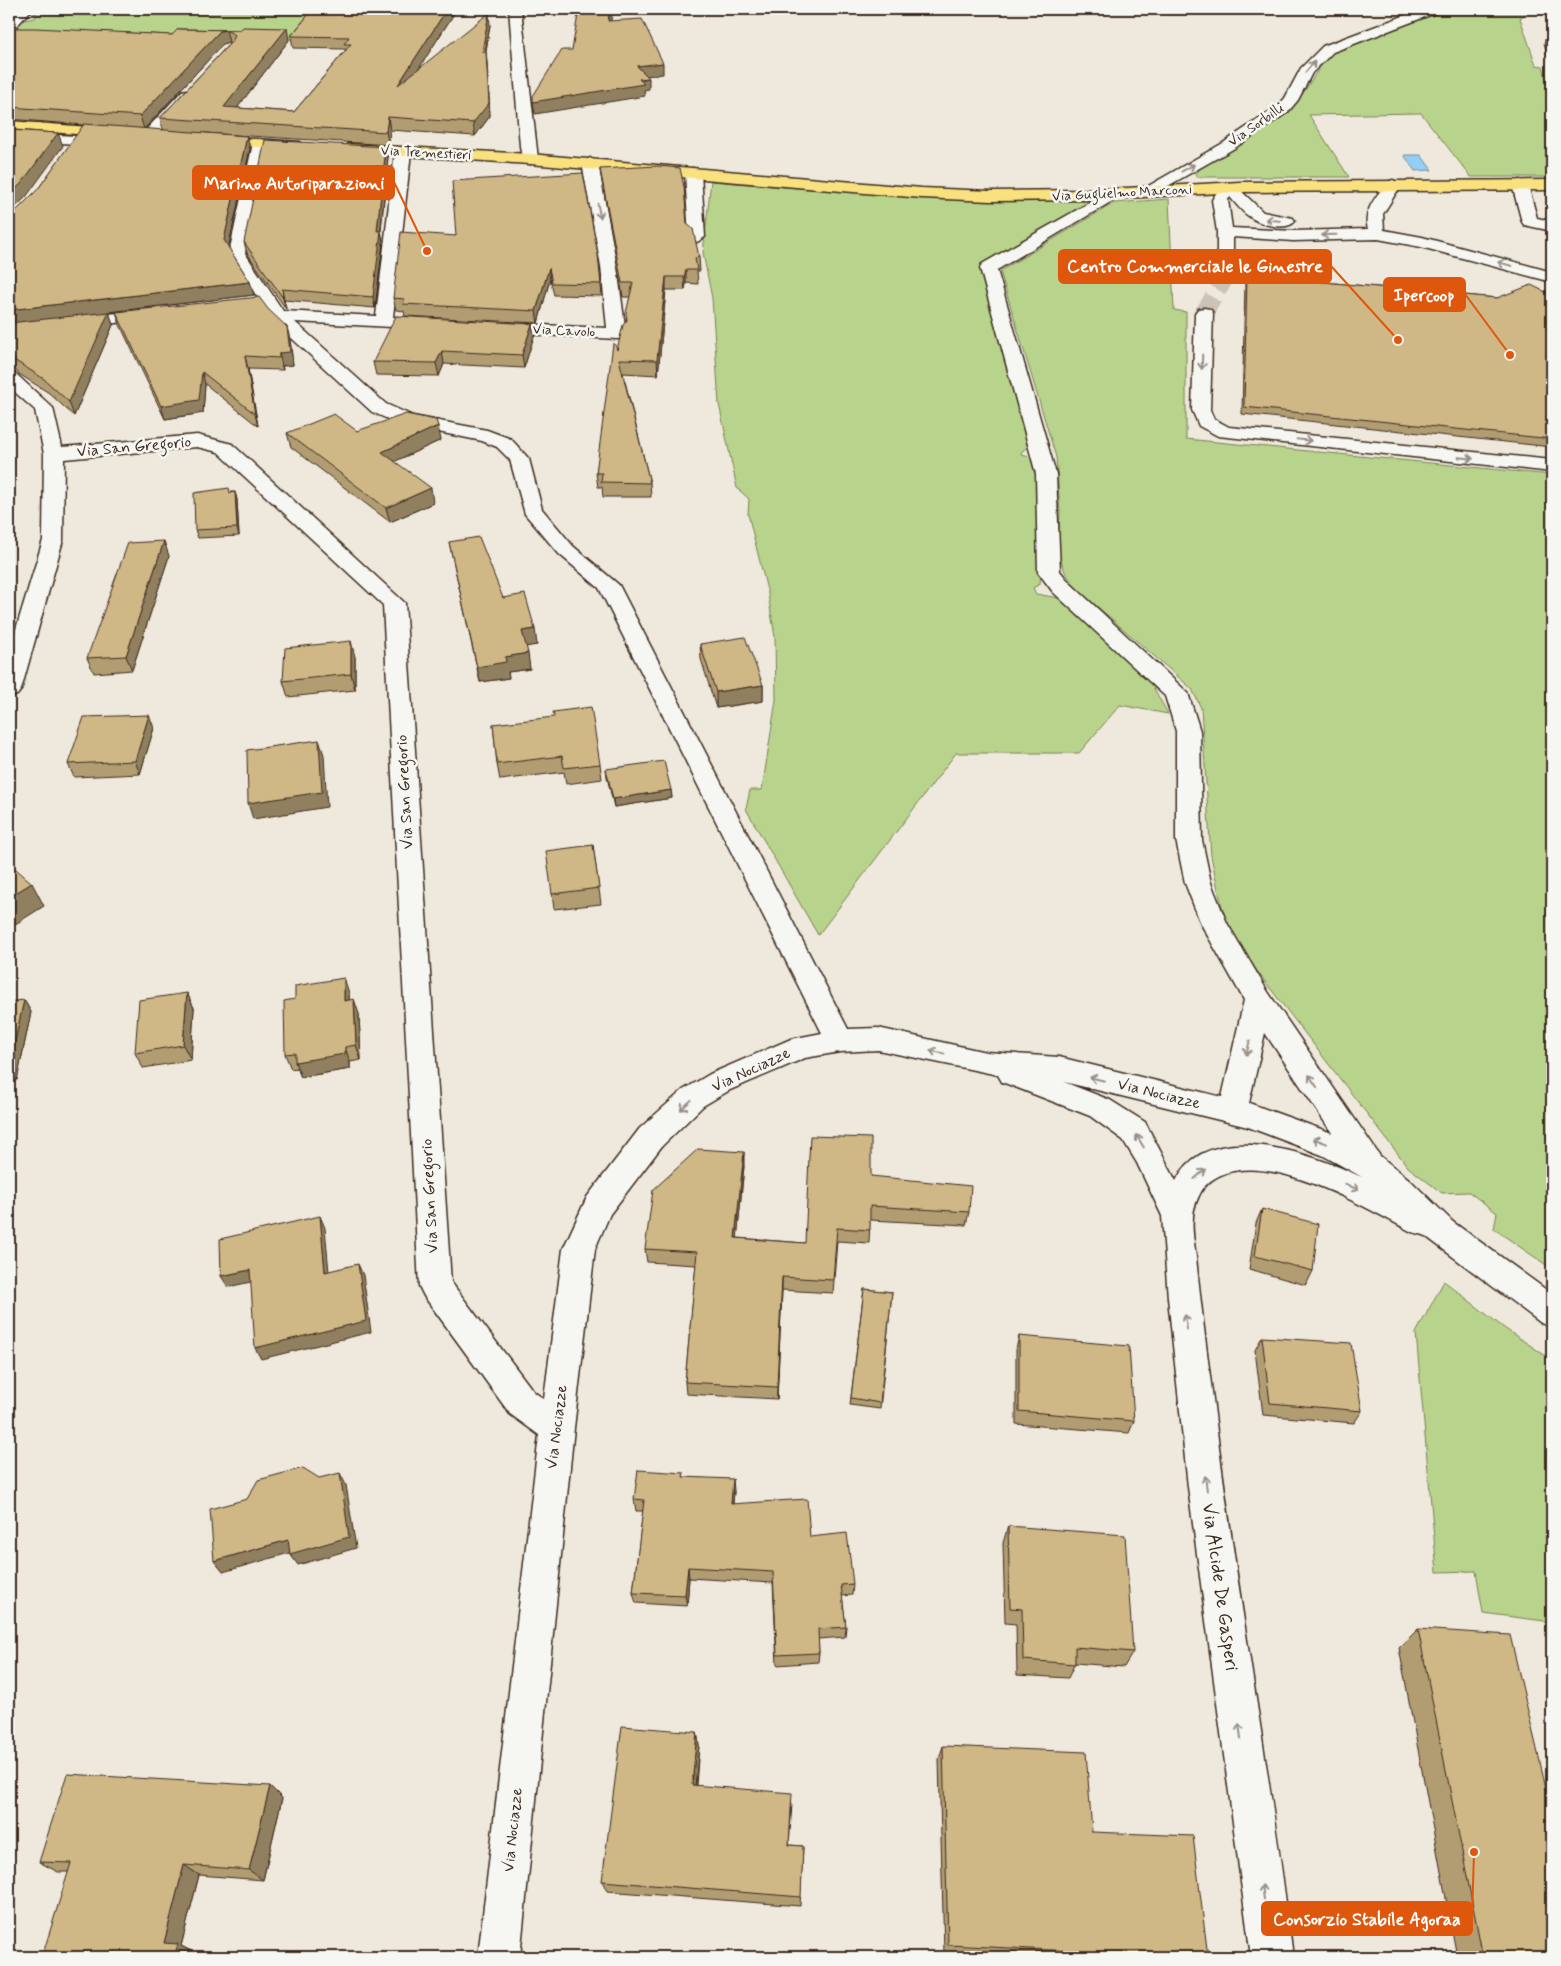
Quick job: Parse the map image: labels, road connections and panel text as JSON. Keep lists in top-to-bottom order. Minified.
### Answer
{"streets":{"main road":["Via Tremestieri","Via Guglielmo Marconi"],"street":["Via Sorbilli","Via Cavolo","Via San Gregorio","Via Nociazze","Via Alcide De Gasperi"]},"crossings":[["Via Sorbilli","Via Guglielmo Marconi"],["Via Tremestieri","Via Guglielmo Marconi"],["Via Tremestieri","Via Cavolo"],["Via San Gregorio","Via Nociazze"]],"one_way":["Via Sorbilli","Via Alcide De Gasperi"],"places":["Marino Autoriparazioni","Centro Commerciale le Ginestre","Ipercoop","Consorzio Stabile Agoraa"]}
